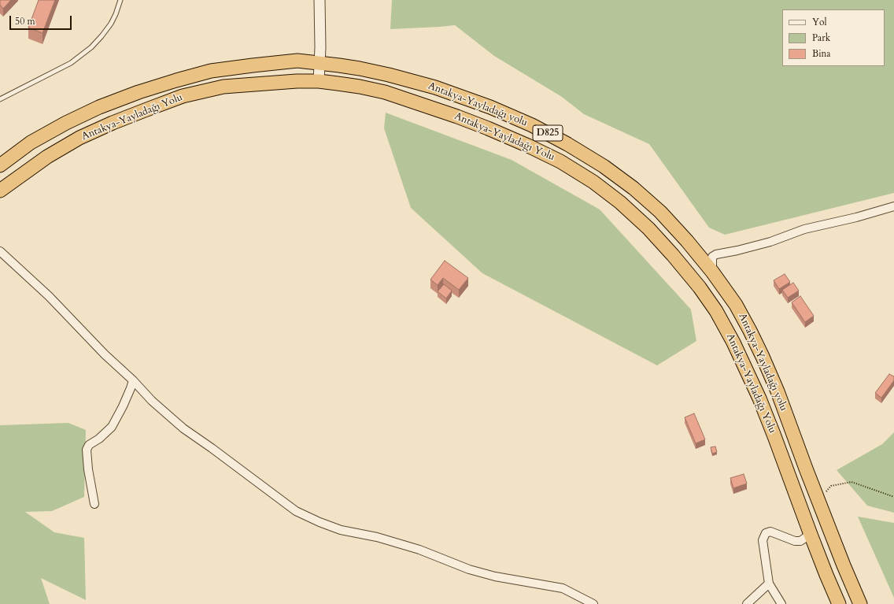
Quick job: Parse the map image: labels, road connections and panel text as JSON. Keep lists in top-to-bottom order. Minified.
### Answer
{"streets":{"highway":["Antakya-Yayladağı yolu","Antakya-Yayladağı Yolu","D825"]},"legend":["Yol","Park","Bina"],"scale_bar":"50 m"}
